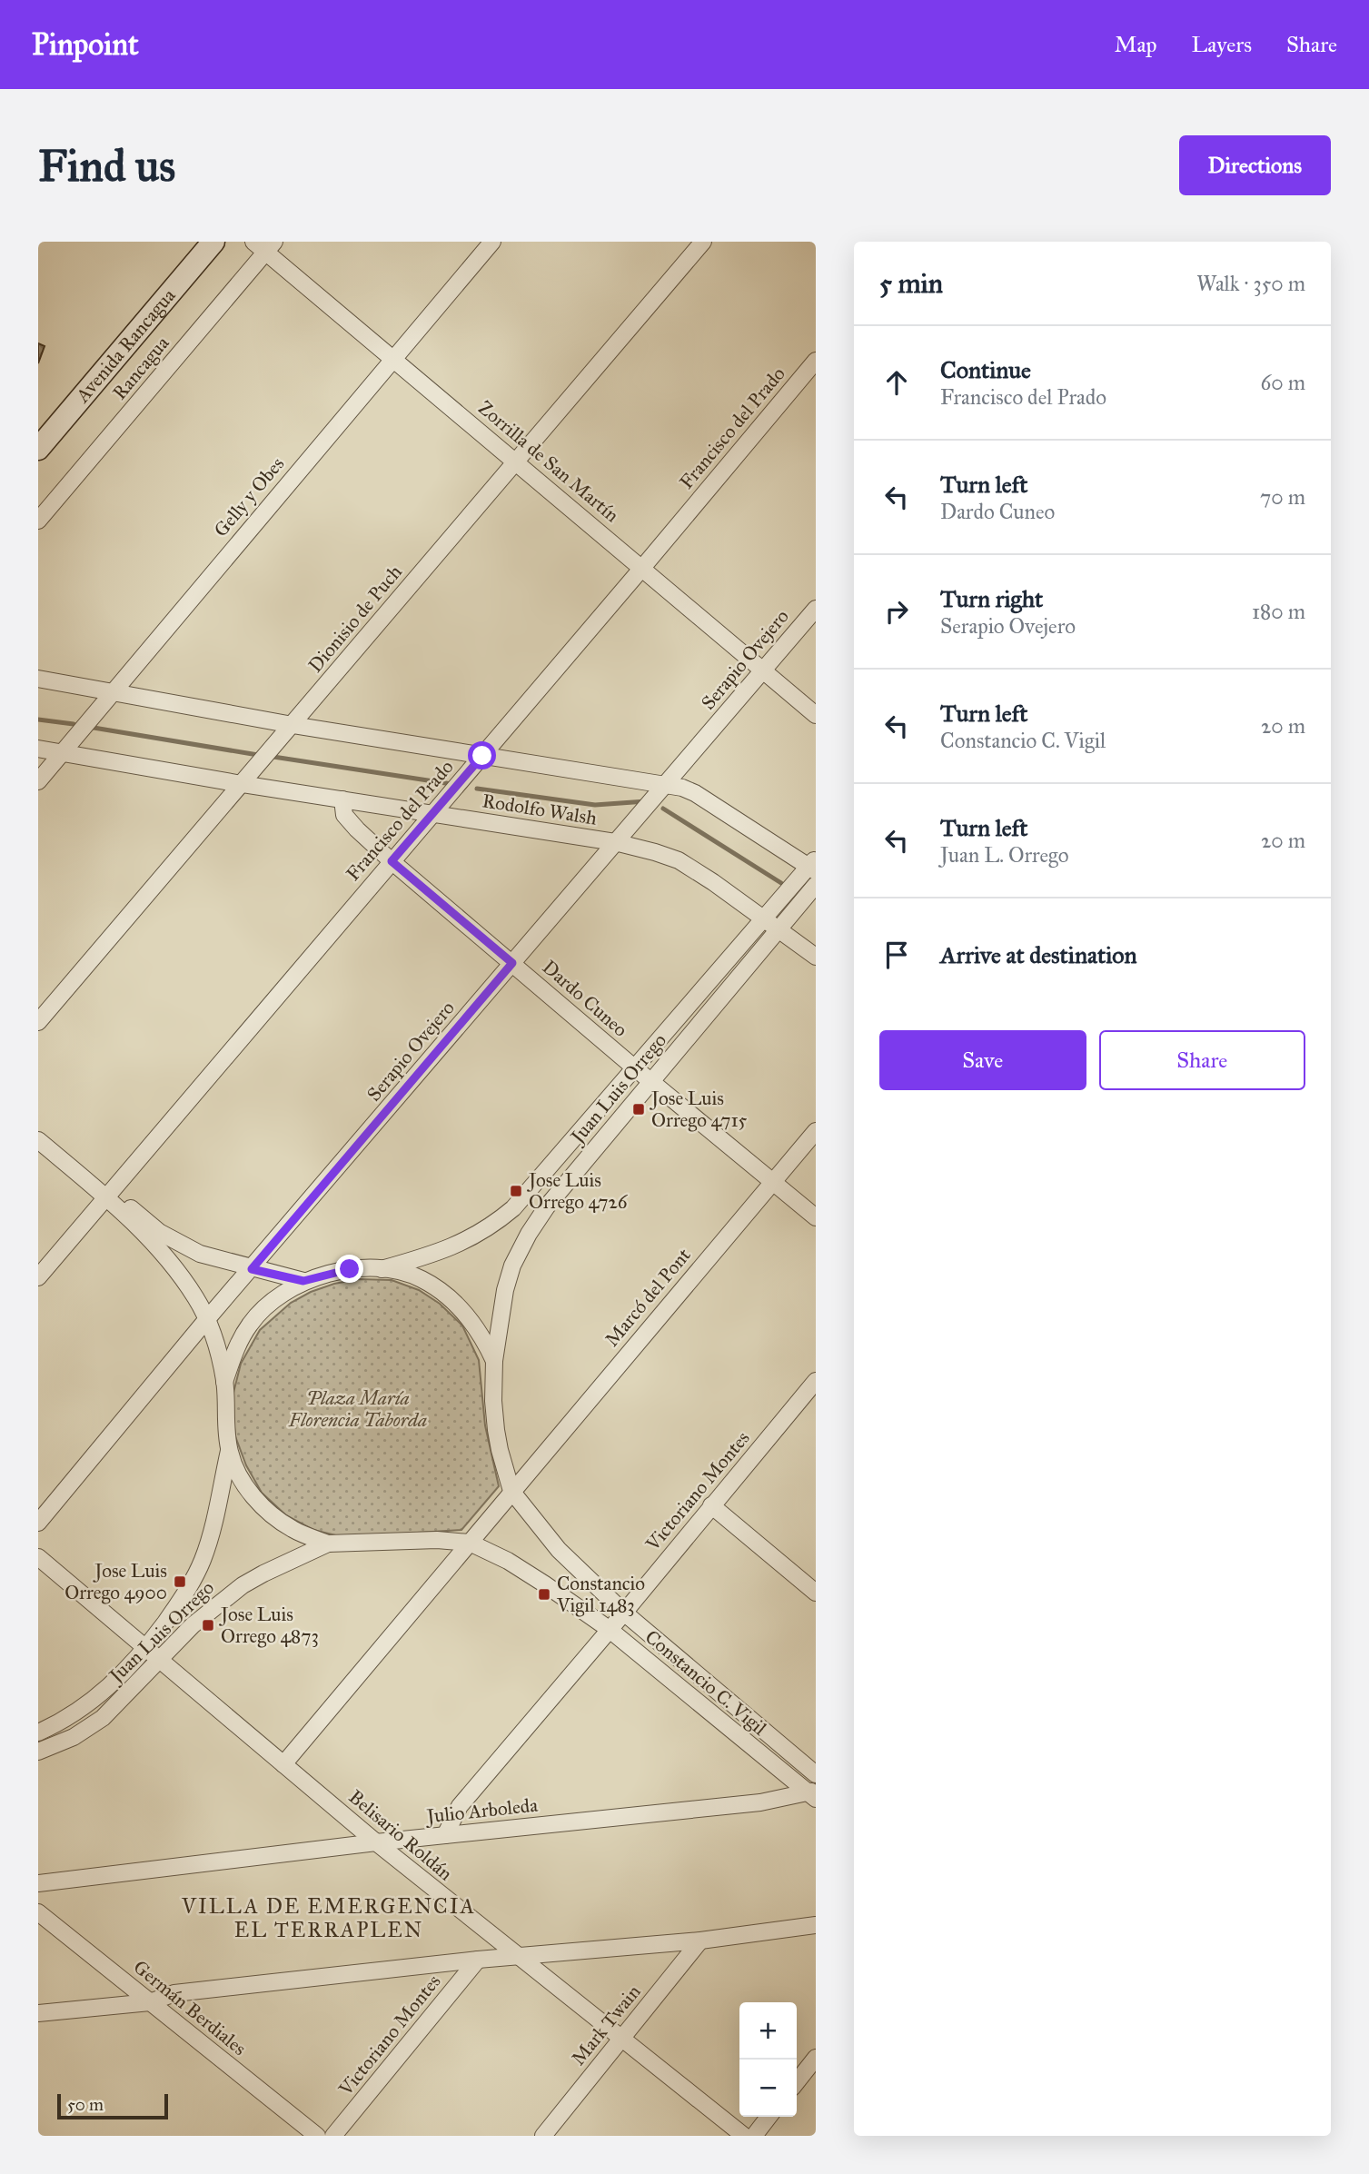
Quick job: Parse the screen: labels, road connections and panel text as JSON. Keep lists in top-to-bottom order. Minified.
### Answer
{"streets":{"main road":["Avenida Rancagua"],"street":["Rancagua","Francisco del Prado","Zorrilla de San Martín","Gelly y Obes","Dionisio de Puch","Serapio Ovejero","Rodolfo Walsh","Dardo Cuneo","Juan Luis Orrego","Marcó del Pont","Victoriano Montes","Constancio C. Vigil","Julio Arboleda","Belisario Roldán","Germán Berdiales","Mark Twain"]},"crossings":[["Rancagua","Zorrilla de San Martín"],["Francisco del Prado","Zorrilla de San Martín"],["Francisco del Prado","Rodolfo Walsh"],["Francisco del Prado","Dardo Cuneo"],["Zorrilla de San Martín","Gelly y Obes"],["Zorrilla de San Martín","Dionisio de Puch"],["Zorrilla de San Martín","Serapio Ovejero"],["Gelly y Obes","Rodolfo Walsh"],["Dionisio de Puch","Rodolfo Walsh"],["Serapio Ovejero","Rodolfo Walsh"],["Serapio Ovejero","Dardo Cuneo"],["Rodolfo Walsh","Dardo Cuneo"],["Rodolfo Walsh","Juan Luis Orrego"],["Dardo Cuneo","Juan Luis Orrego"],["Dardo Cuneo","Marcó del Pont"],["Juan Luis Orrego","Marcó del Pont"],["Juan Luis Orrego","Constancio C. Vigil"],["Juan Luis Orrego","Belisario Roldán"],["Marcó del Pont","Constancio C. Vigil"],["Victoriano Montes","Constancio C. Vigil"],["Victoriano Montes","Julio Arboleda"],["Constancio C. Vigil","Julio Arboleda"],["Julio Arboleda","Belisario Roldán"],["Belisario Roldán","Mark Twain"]],"districts":["VILLA DE EMERGENCIA EL TERRAPLEN"],"parks":["Plaza María Florencia Taborda"],"places":{"transit":["Jose Luis Orrego 4715","Jose Luis Orrego 4726","Jose Luis Orrego 4900","Constancio Vigil 1483","Jose Luis Orrego 4873"]},"scale_bar":"50 m","page":{"header":"Pinpoint","nav":["Map","Layers","Share"],"buttons":["Directions",["Save","Share"]],"title":"Find us","heading":["5 min","Walk · 350 m"],"list":[["Continue","Francisco del Prado","60 m"],["Turn left","Dardo Cuneo","70 m"],["Turn right","Serapio Ovejero","180 m"],["Turn left","Constancio C. Vigil","20 m"],["Turn left","Juan L. Orrego","20 m"],"Arrive at destination"],"map_buttons":["+","−"],"scale":"50 m"}}
